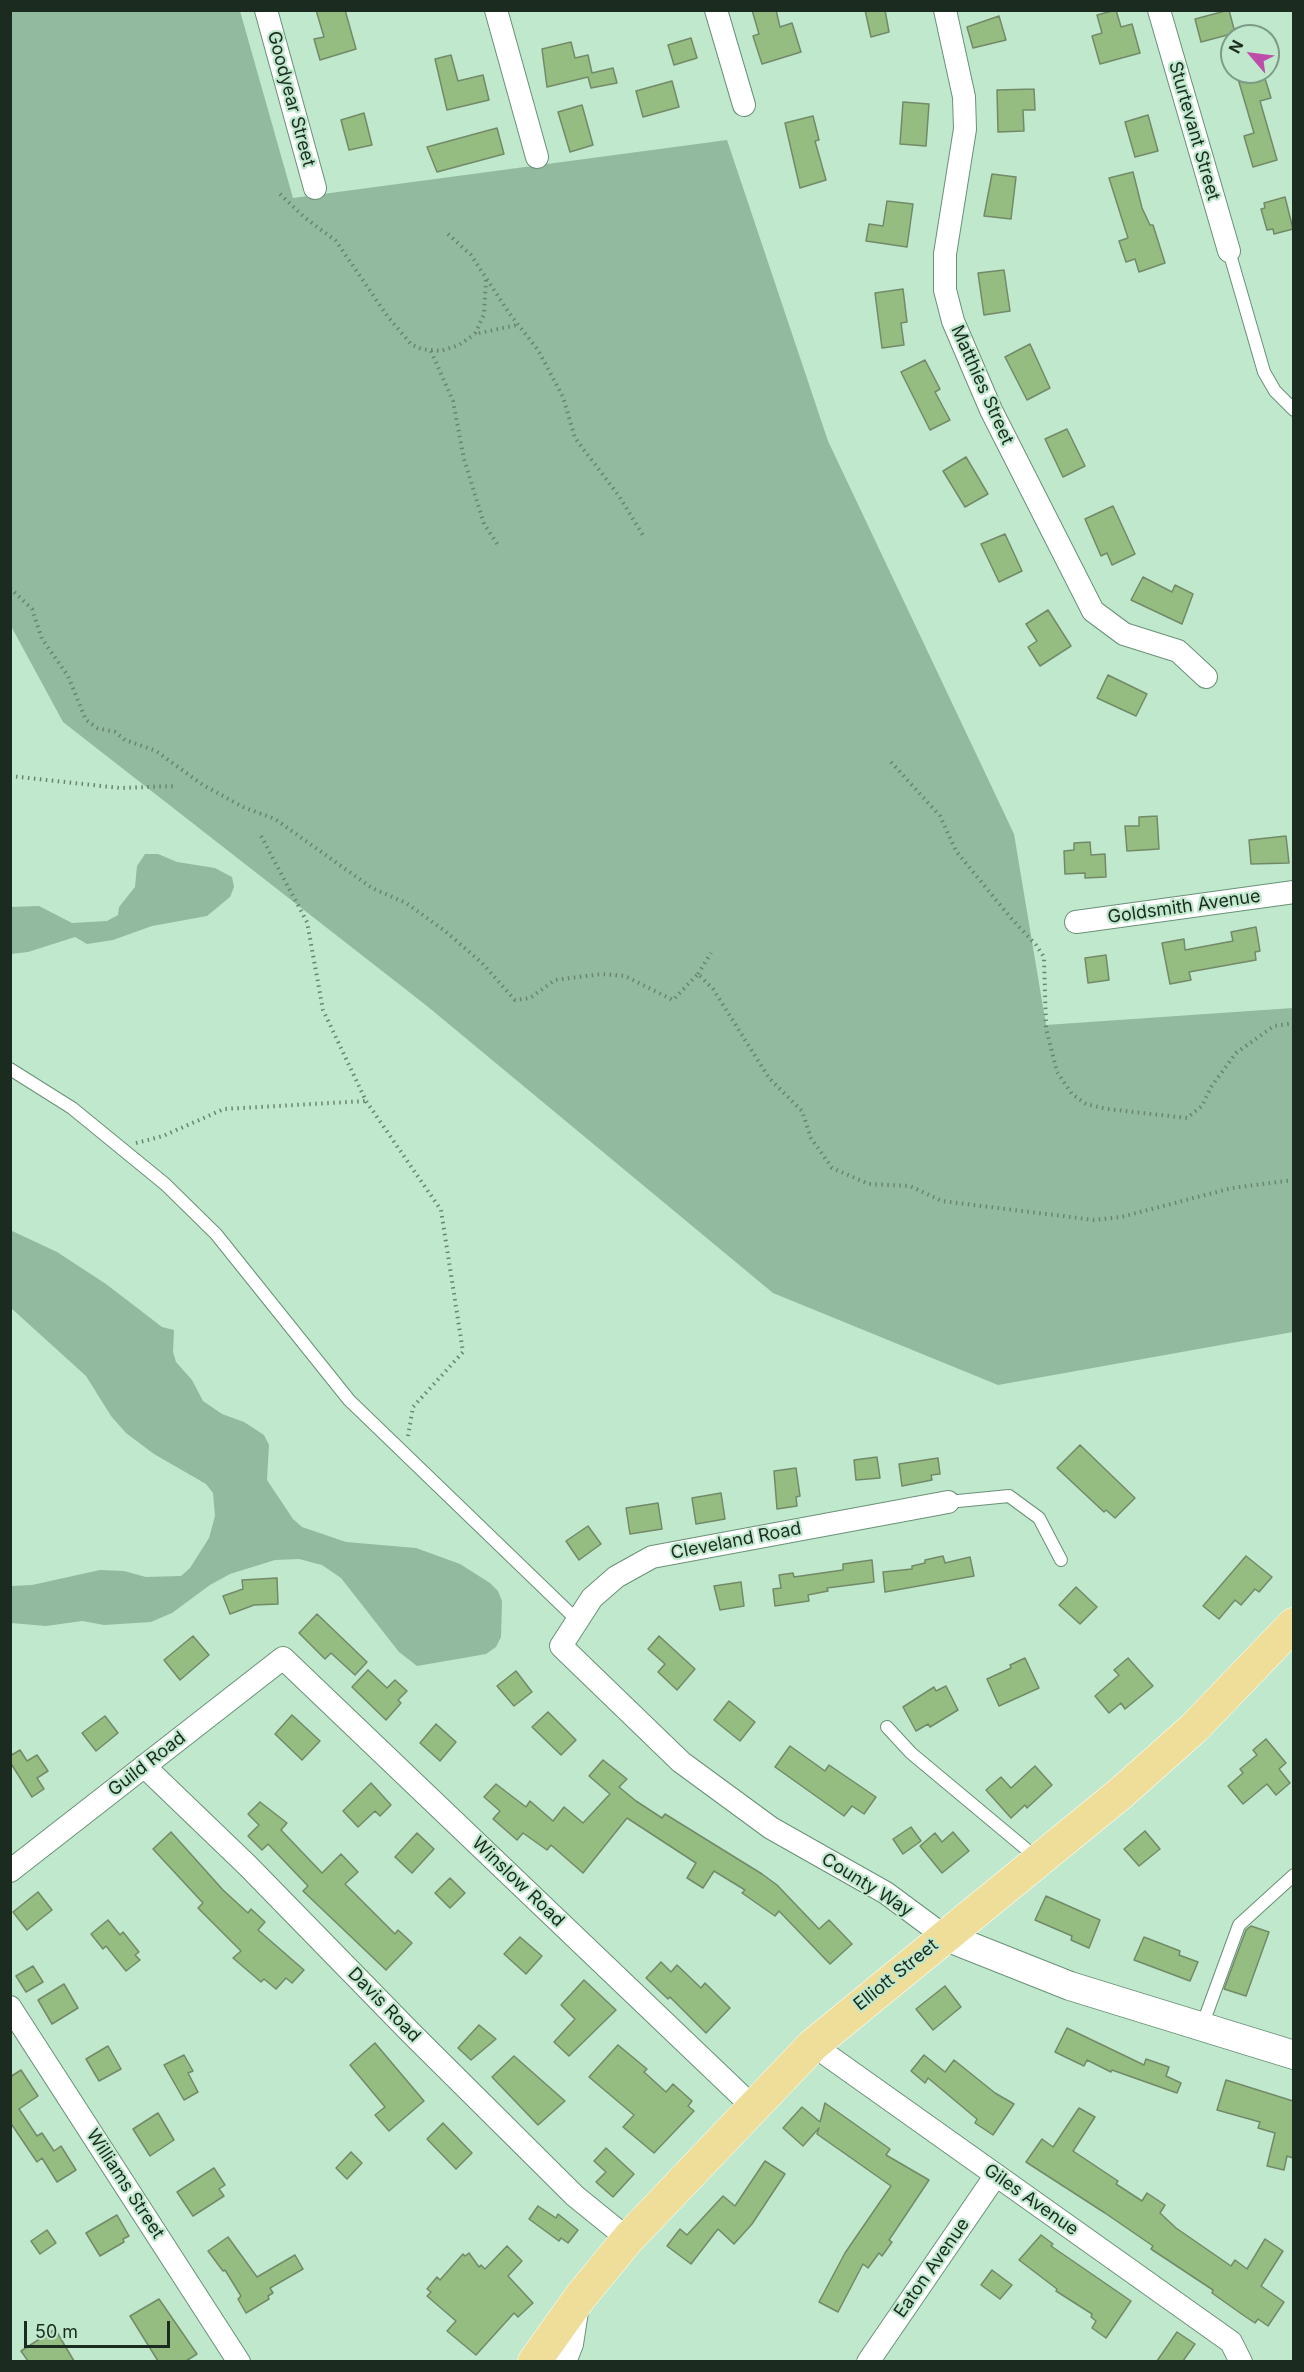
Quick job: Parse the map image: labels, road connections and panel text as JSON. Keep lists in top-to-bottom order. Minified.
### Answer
{"streets":{"main road":["Elliott Street"],"street":["Goodyear Street","Sturtevant Street","Matthies Street","Goldsmith Avenue","Cleveland Road","Guild Road","Winslow Road","County Way","Davis Road","Williams Street","Giles Avenue","Eaton Avenue"]},"crossings":[["Cleveland Road","County Way"],["Guild Road","Winslow Road"],["Guild Road","Davis Road"],["Winslow Road","Elliott Street"],["County Way","Elliott Street"],["Elliott Street","Davis Road"],["Elliott Street","Giles Avenue"],["Giles Avenue","Eaton Avenue"]],"scale_bar":"50 m","north":"top left"}
